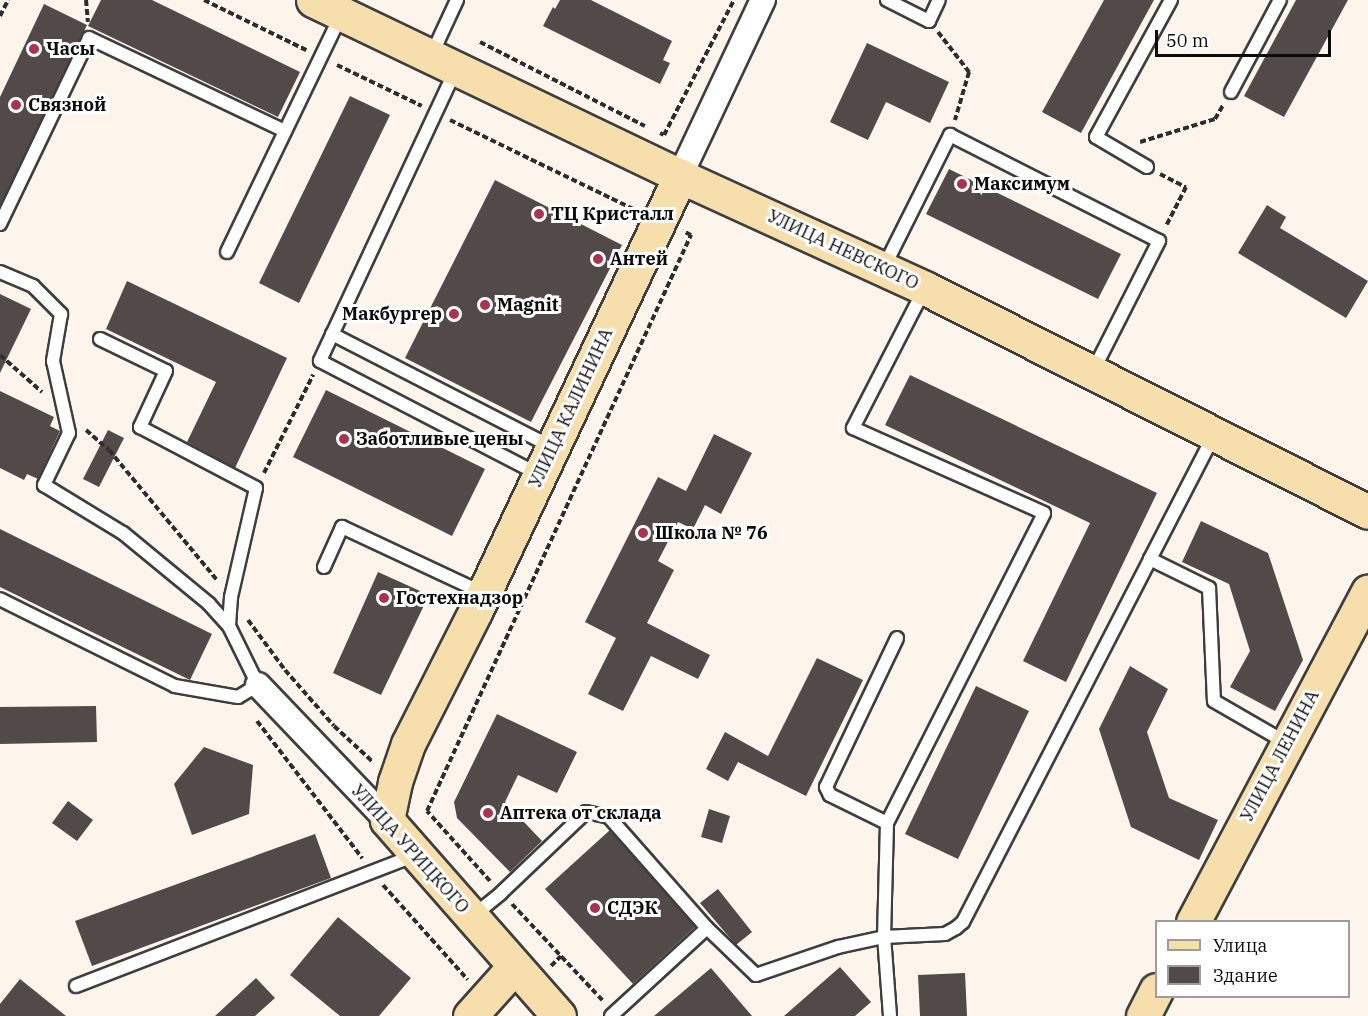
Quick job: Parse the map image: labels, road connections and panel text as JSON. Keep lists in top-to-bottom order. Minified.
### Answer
{"streets":{"street":["УЛИЦА НЕВСКОГО","УЛИЦА КАЛИНИНА","УЛИЦА ЛЕНИНА","УЛИЦА УРИЦКОГО"]},"crossings":[["УЛИЦА НЕВСКОГО","УЛИЦА КАЛИНИНА"],["УЛИЦА КАЛИНИНА","УЛИЦА УРИЦКОГО"]],"places":["Часы","Связной","Максимум","ТЦ Кристалл","Антей","Magnit","Макбургер","Заботливые цены","Школа № 76","Гостехнадзор","Аптека от склада","СДЭК"],"legend":["Улица","Здание"],"scale_bar":"50 m"}
